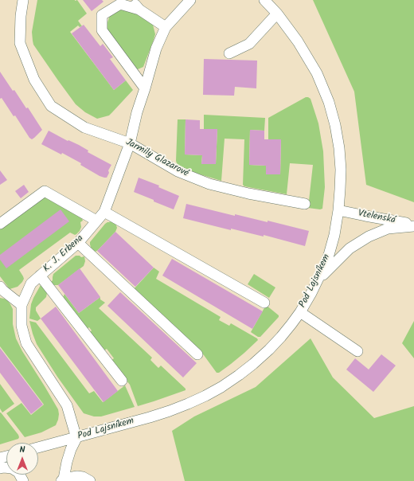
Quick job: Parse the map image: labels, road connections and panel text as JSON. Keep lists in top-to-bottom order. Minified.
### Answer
{"streets":{"street":["Jarmily Glazarové","Vtelenská","K. J. Erbena","Pod Lajsníkem"]},"crossings":[["Jarmily Glazarové","K. J. Erbena"],["Vtelenská","Pod Lajsníkem"],["K. J. Erbena","Pod Lajsníkem"]],"north":"top"}
